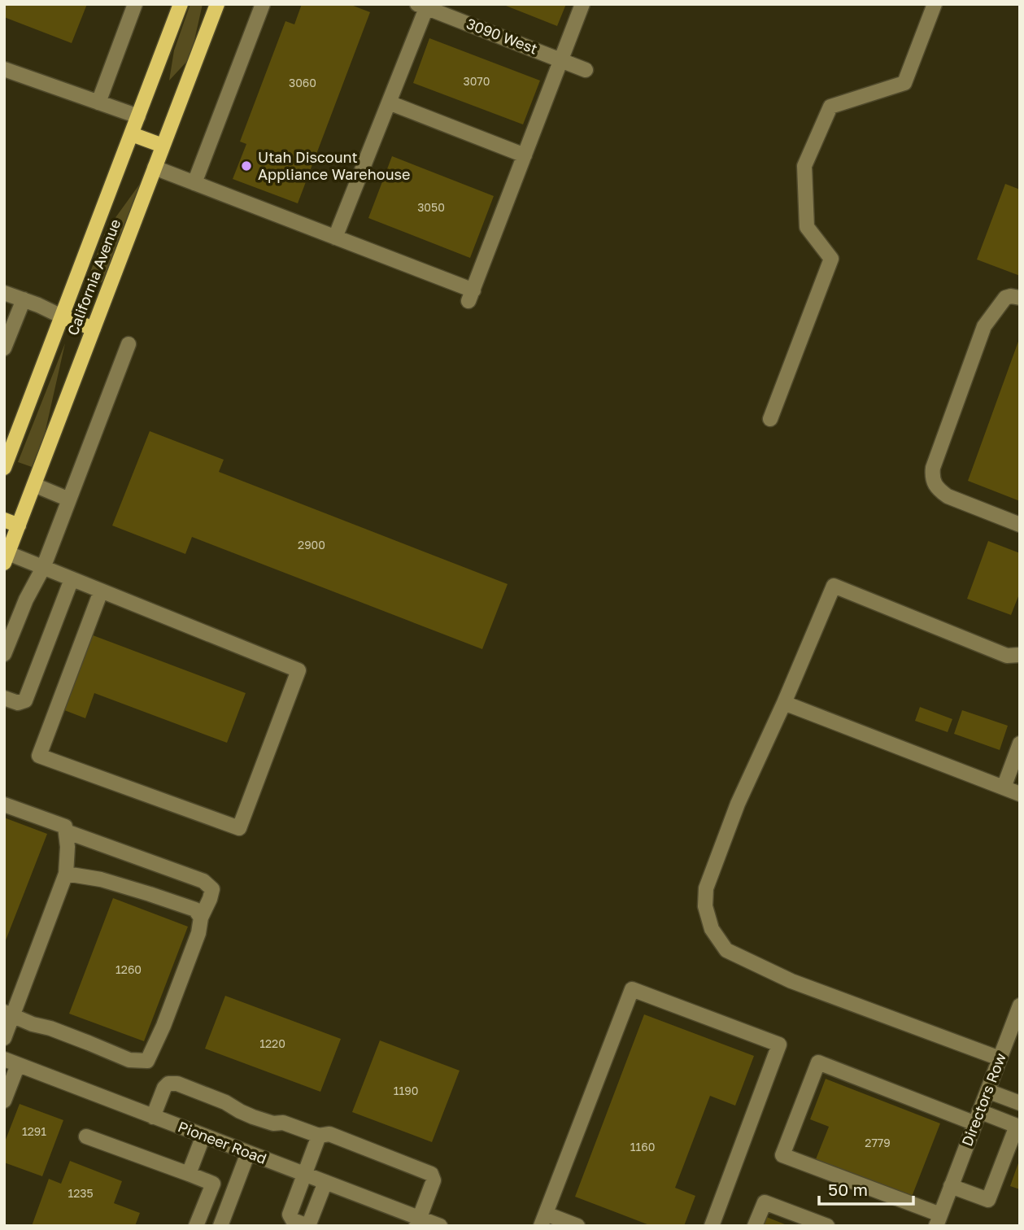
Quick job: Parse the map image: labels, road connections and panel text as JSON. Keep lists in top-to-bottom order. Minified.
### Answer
{"streets":{"main road":["California Avenue"],"street":["3090 West","Directors Row","Pioneer Road"]},"places":["Utah Discount Appliance Warehouse"],"house_numbers":["3070","3060","3050","2900","1260","1220","1190","1291","2779","1160","1235"],"scale_bar":"50 m"}
